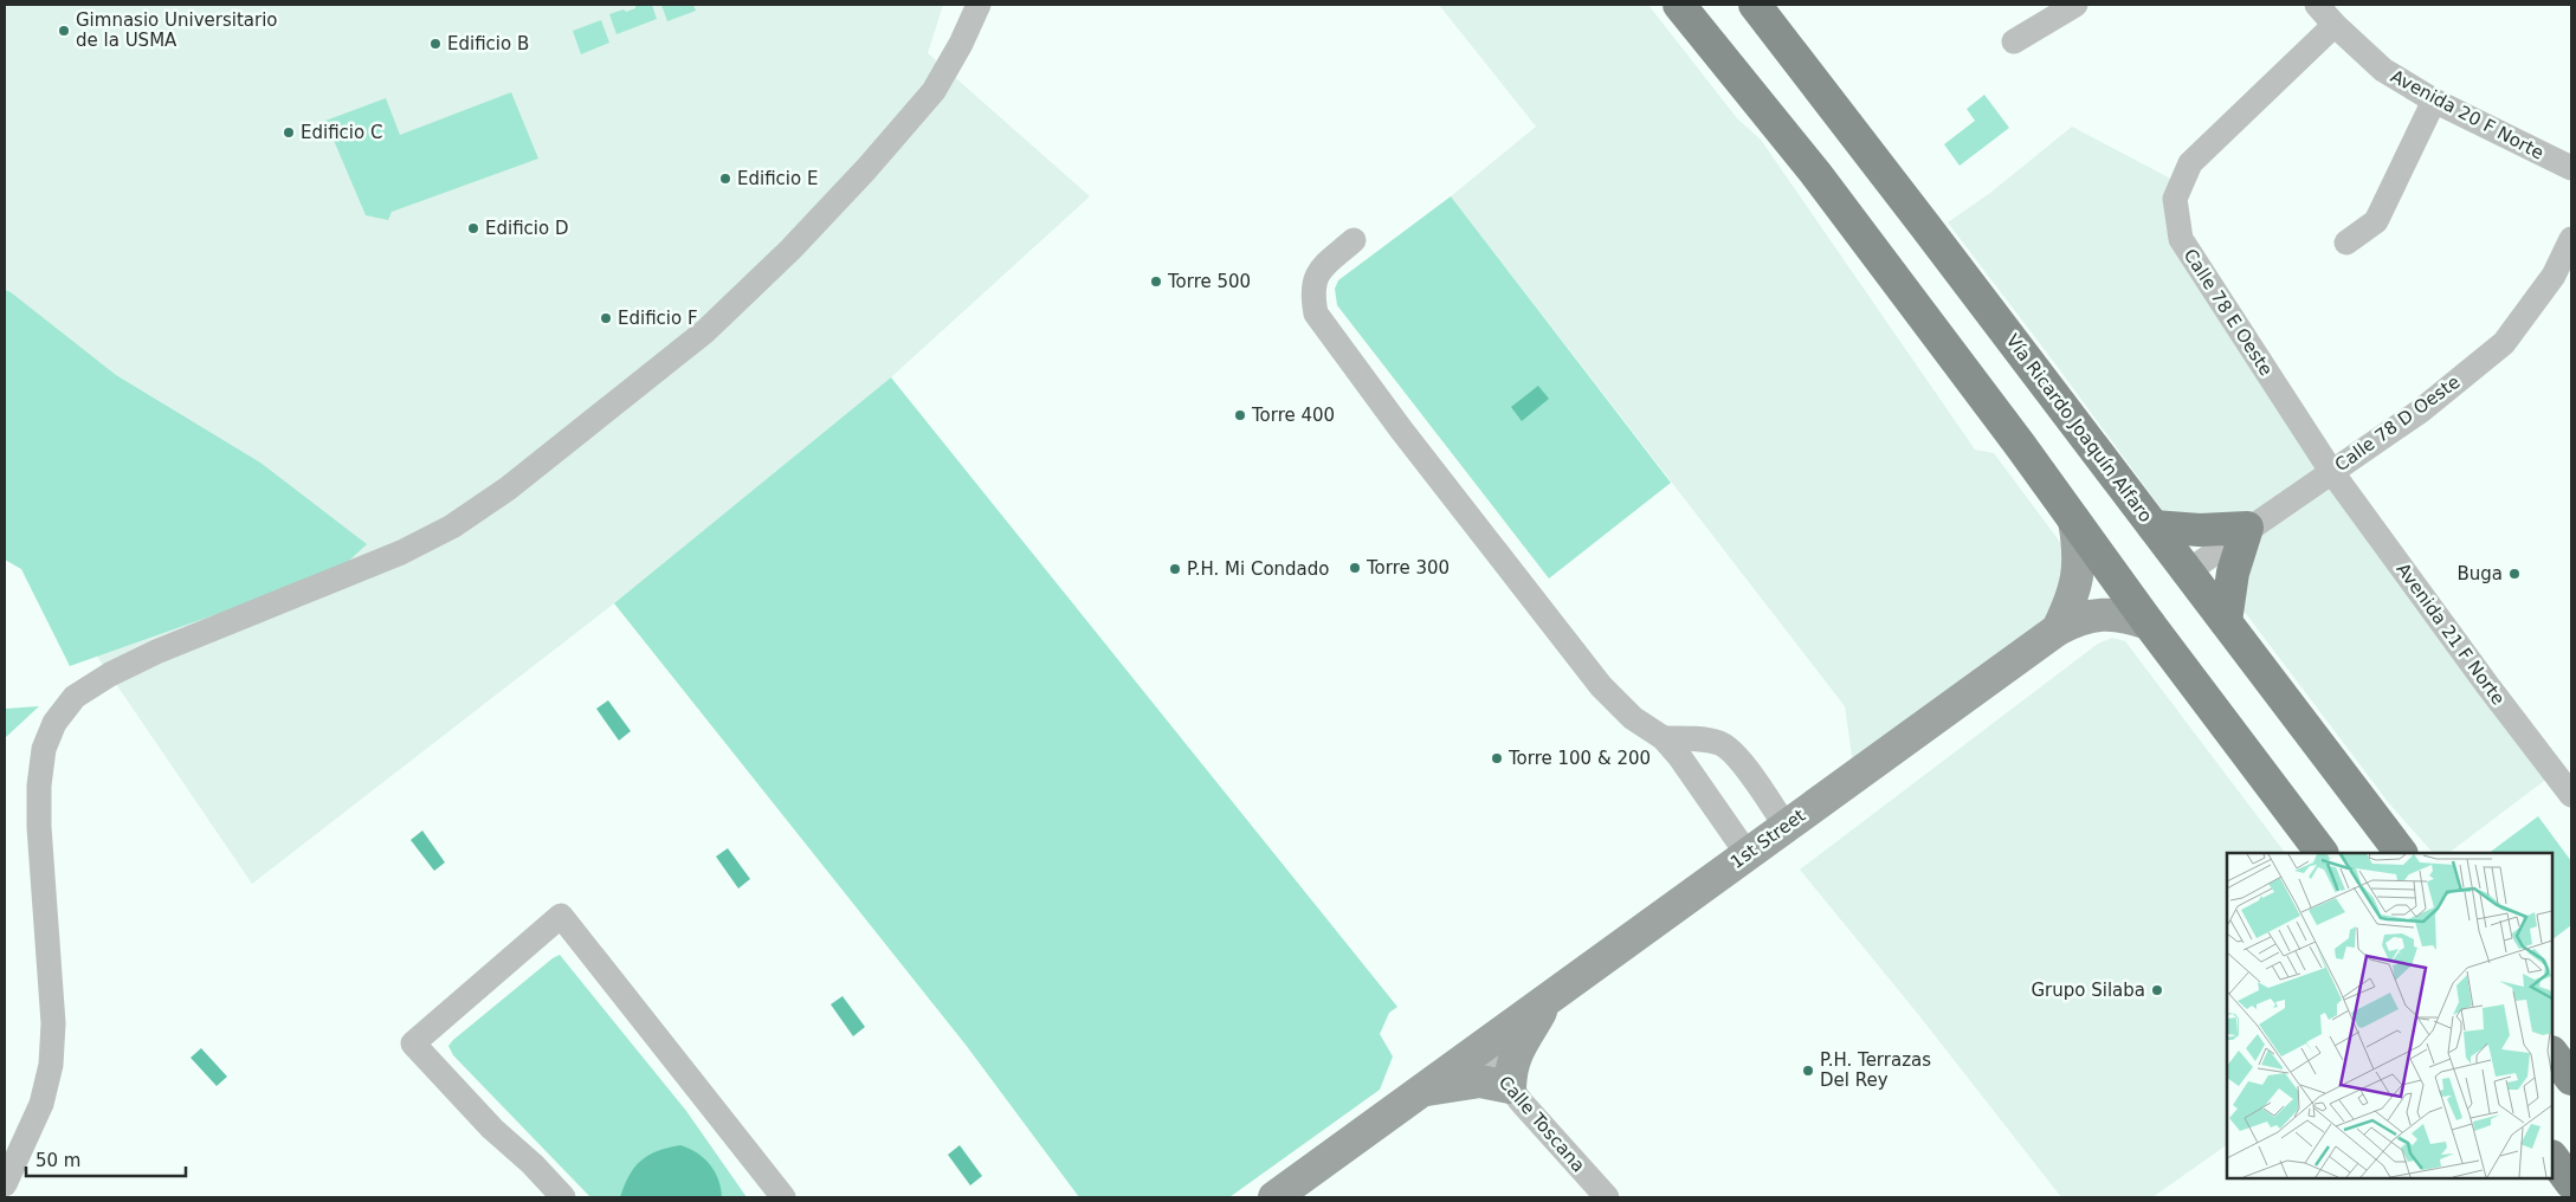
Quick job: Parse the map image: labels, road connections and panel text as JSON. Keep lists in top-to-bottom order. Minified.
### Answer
{"streets":{"main road":["Vía Ricardo Joaquín Alfaro"],"street":["Avenida 20 F Norte","Calle 78 E Oeste","Calle 78 D Oeste","Avenida 21 F Norte","1st Street","Calle Toscana"]},"crossings":[["Avenida 20 F Norte","Calle 78 E Oeste"],["Calle 78 E Oeste","Calle 78 D Oeste"],["Calle 78 E Oeste","Avenida 21 F Norte"],["Calle 78 D Oeste","Vía Ricardo Joaquín Alfaro"],["Calle 78 D Oeste","Avenida 21 F Norte"],["1st Street","Calle Toscana"]],"places":["Gimnasio Universitario de la USMA","Edificio B","Edificio C","Edificio E","Edificio D","Torre 500","Edificio F","Torre 400","Torre 300","P.H. Mi Condado","Buga","Torre 100 & 200","Grupo Silaba","P.H. Terrazas Del Rey"],"scale_bar":"50 m"}
